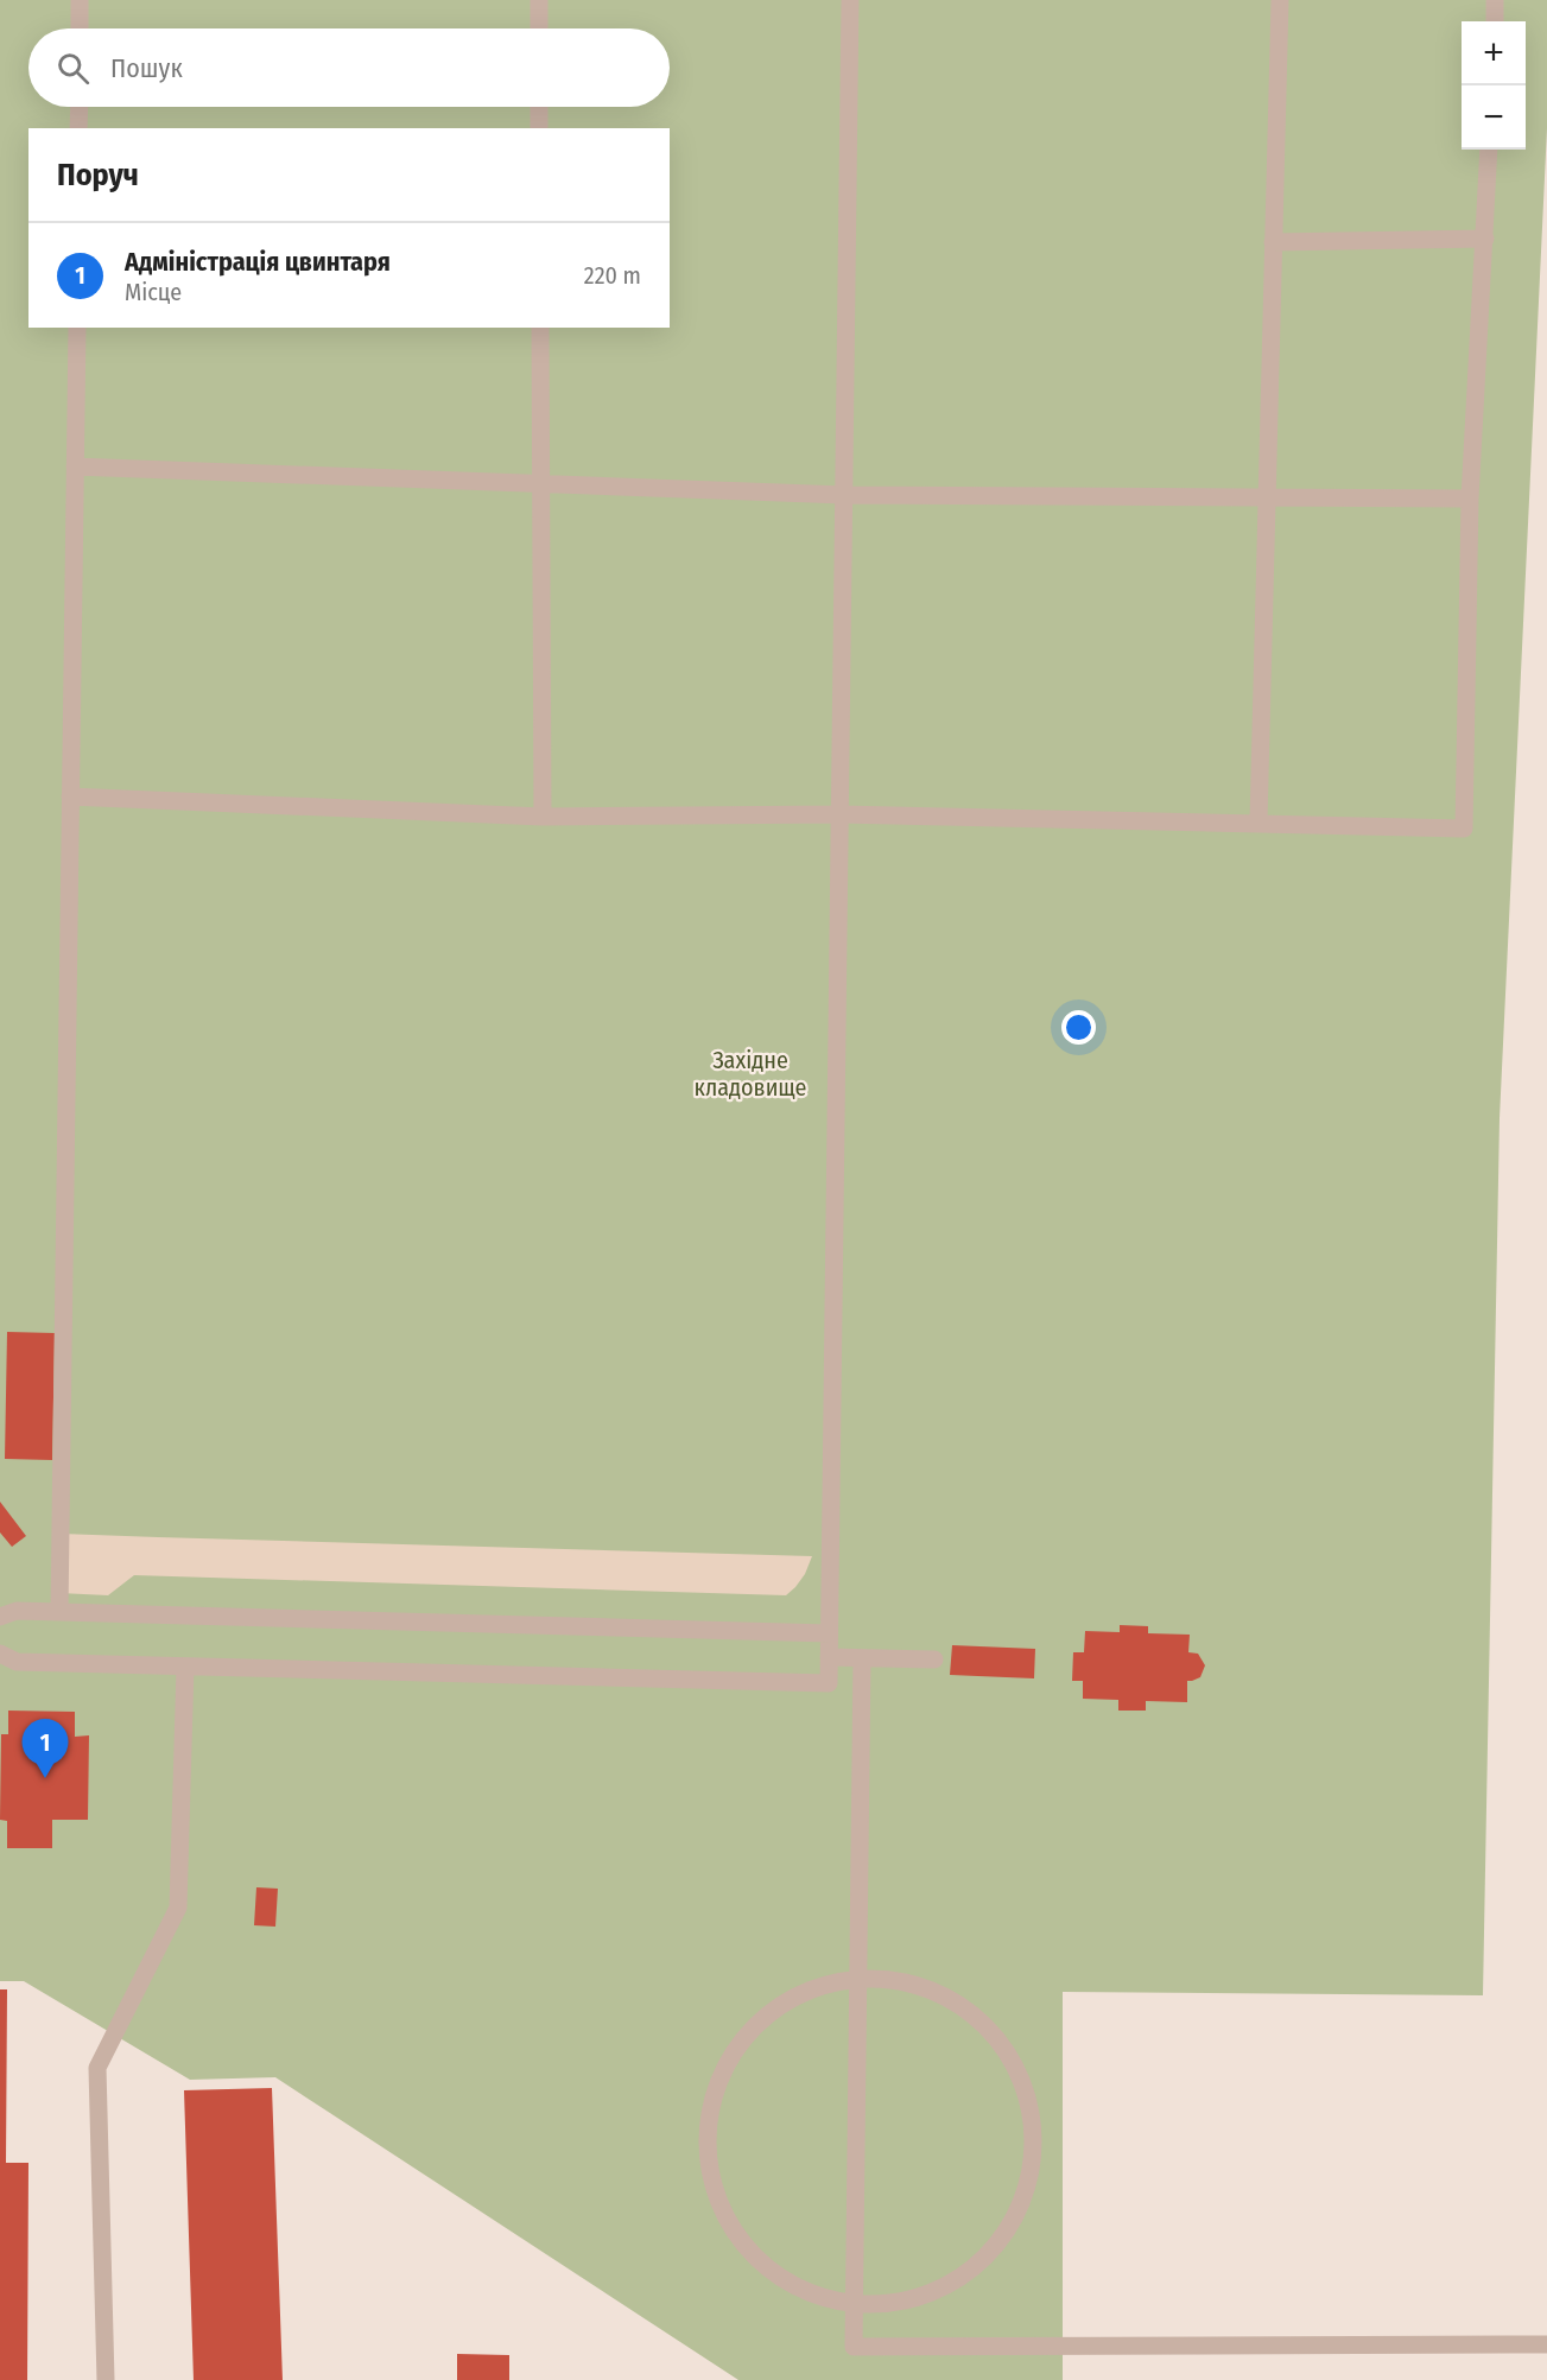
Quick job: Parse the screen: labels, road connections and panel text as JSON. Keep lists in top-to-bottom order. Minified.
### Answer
{"parks":["Західне кладовище"],"page":{"map_buttons":["+","−"],"search":"Пошук","heading":"Поруч","list":[{"mark":"1","name":"Адміністрація цвинтаря","note":"Місце","value":"220 m"}],"pins":"1"}}
